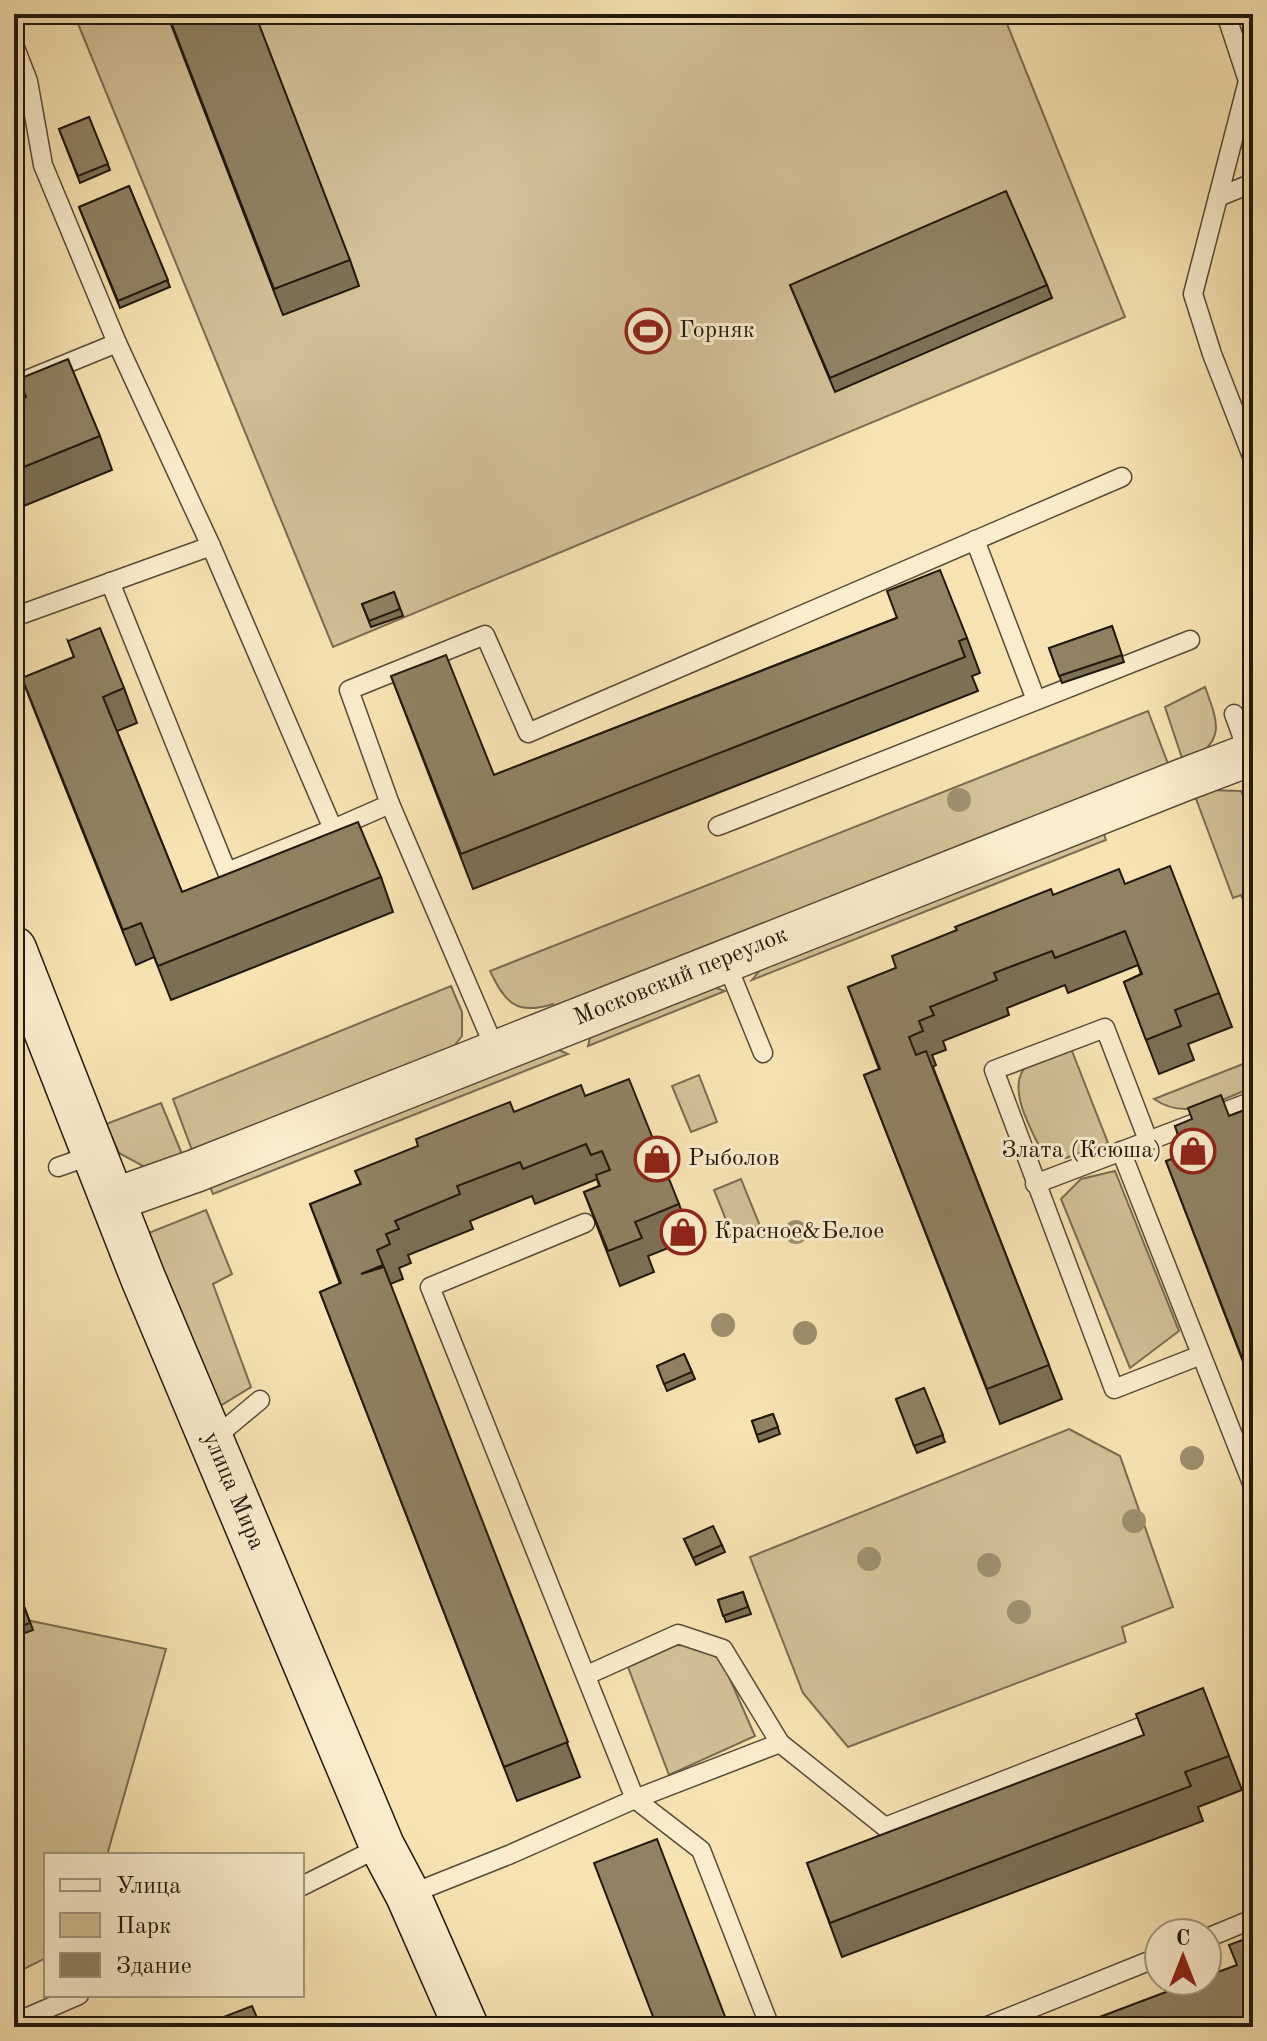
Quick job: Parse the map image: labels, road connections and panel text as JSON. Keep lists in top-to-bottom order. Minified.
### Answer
{"streets":{"main road":["улица Мира"],"street":["Московский переулок"]},"crossings":[["Московский переулок","улица Мира"]],"places":{"sports":["Горняк"],"shop":["Злата (Ксюша)","Рыболов","Красное&Белое"]},"legend":["Улица","Парк","Здание"],"north":"top"}
